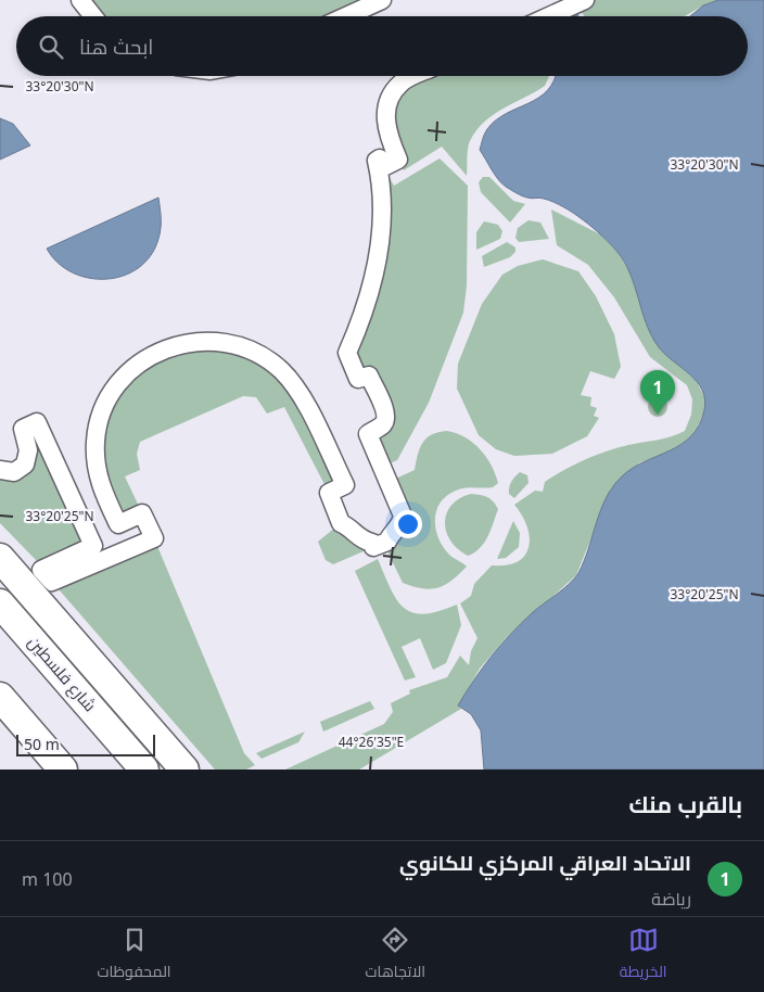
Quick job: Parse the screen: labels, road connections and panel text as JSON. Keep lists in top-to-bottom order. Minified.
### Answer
{"streets":{"main road":["شارع فلسطين"]},"scale_bar":"50 m","page":{"search":"ابحث هنا","pins":"1","scale":"50 m","heading":"بالقرب منك","list":[{"mark":"1","name":"الاتحاد العراقي المركزي للكانوي","note":"رياضة","value":"100 m"}],"nav":["الخريطة","الاتجاهات","المحفوظات"]},"coordinates":["33°20'30\"N","33°20'25\"N","44°26'35\"E"]}
